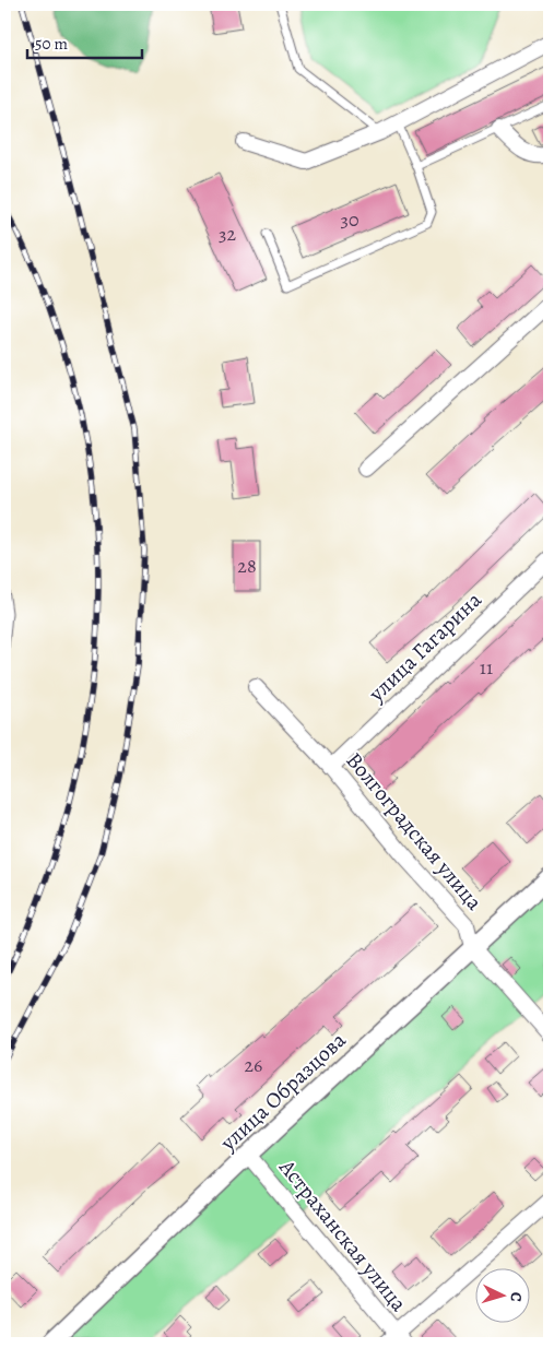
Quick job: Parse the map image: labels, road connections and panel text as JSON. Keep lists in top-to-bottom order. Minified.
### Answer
{"streets":{"street":["улица Гагарина","Волгоградская улица","улица Образцова","Астраханская улица"]},"crossings":[["улица Гагарина","Волгоградская улица"],["Волгоградская улица","улица Образцова"],["улица Образцова","Астраханская улица"]],"house_numbers":["30","32","28","11","26"],"scale_bar":"50 m","north":"right"}
